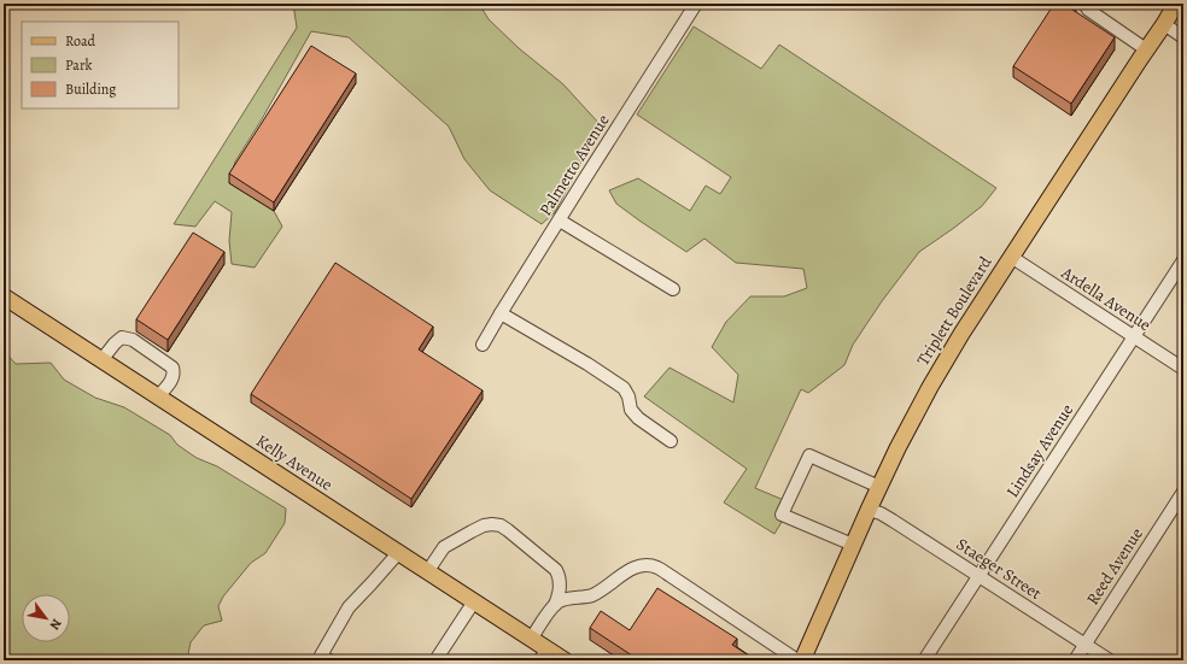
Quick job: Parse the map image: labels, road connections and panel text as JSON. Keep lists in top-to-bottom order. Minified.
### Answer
{"streets":{"main road":["Triplett Boulevard","Kelly Avenue"],"street":["Palmetto Avenue","Ardella Avenue","Lindsay Avenue","Reed Avenue","Staeger Street"]},"crossings":[["Ardella Avenue","Triplett Boulevard"],["Ardella Avenue","Lindsay Avenue"],["Triplett Boulevard","Staeger Street"],["Lindsay Avenue","Staeger Street"],["Reed Avenue","Staeger Street"]],"legend":["Road","Park","Building"],"north":"bottom right"}
